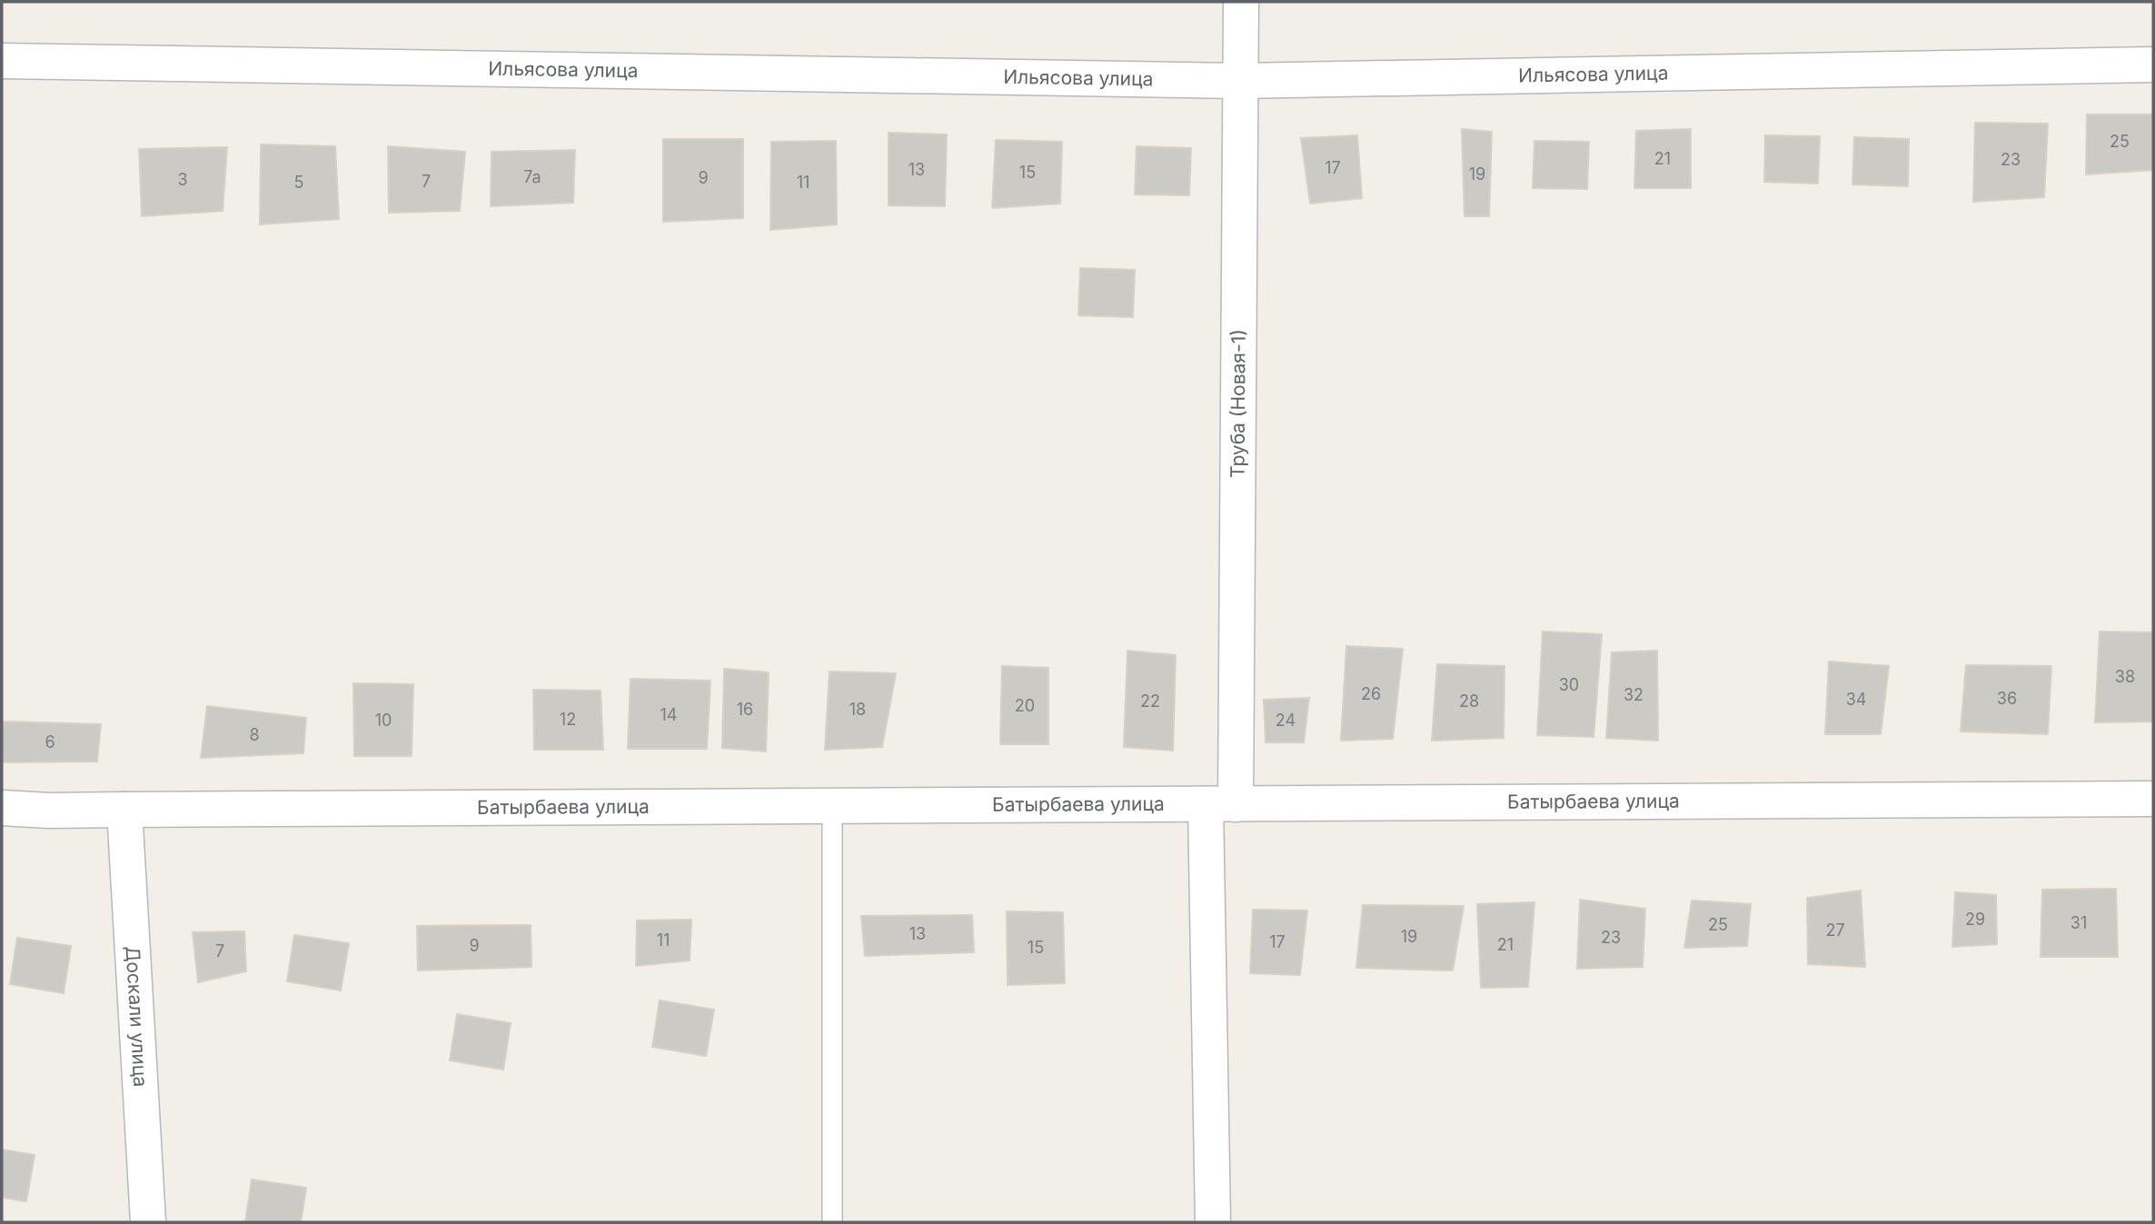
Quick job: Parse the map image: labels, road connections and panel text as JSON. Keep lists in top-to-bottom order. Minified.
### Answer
{"streets":{"street":["Ильясова улица","Труба (Новая-1)","Батырбаева улица","Доскали улица"]},"crossings":[["Ильясова улица","Труба (Новая-1)"],["Труба (Новая-1)","Батырбаева улица"],["Батырбаева улица","Доскали улица"]],"house_numbers":["25","21","23","17","13","15","19","7а","9","3","7","5","11","38","30","26","32","36","34","22","28","20","16","18","14","12","10","24","8","6","29","31","25","27","13","19","23","11","17","21","9","15","7"]}
